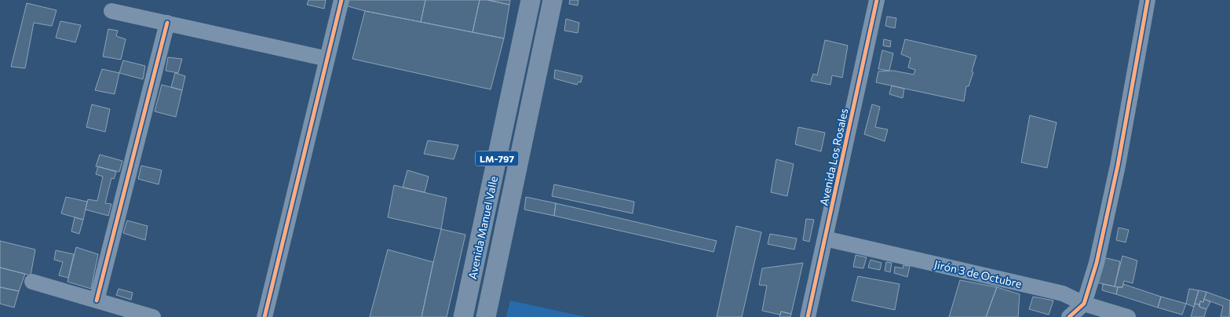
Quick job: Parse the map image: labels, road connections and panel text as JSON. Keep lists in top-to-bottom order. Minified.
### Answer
{"streets":{"main road":["LM-797","Avenida Manuel Valle"],"street":["Avenida Los Rosales","Jirón 3 de Octubre"]},"crossings":[["Avenida Los Rosales","Jirón 3 de Octubre"]]}
